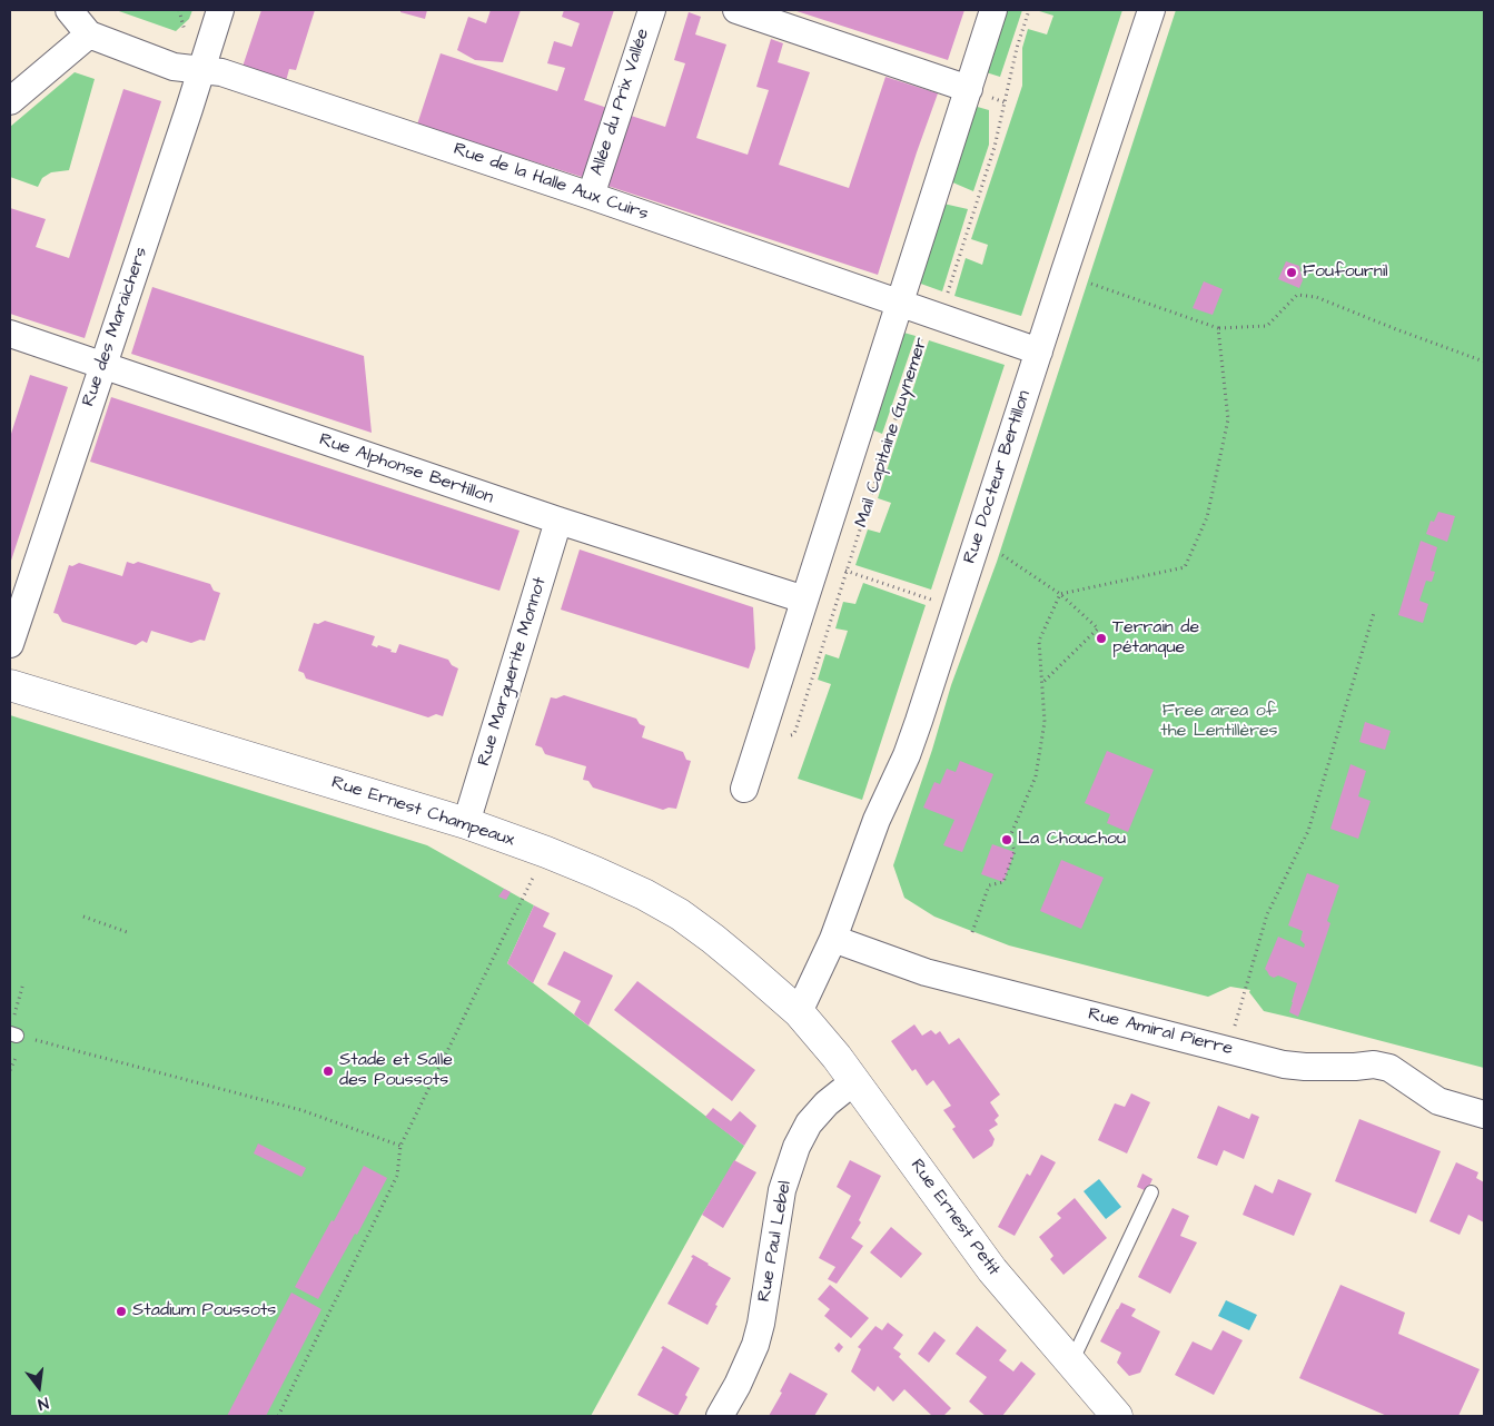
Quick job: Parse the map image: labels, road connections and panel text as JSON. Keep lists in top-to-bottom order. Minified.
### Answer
{"streets":{"street":["Allée du Prix Vallée","Rue de la Halle Aux Cuirs","Rue des Maraichers","Mail Capitaine Guynemer","Rue Alphonse Bertillon","Rue Docteur Bertillon","Rue Marguerite Monnot","Rue Ernest Champeaux","Rue Amiral Pierre","Rue Ernest Petit","Rue Paul Lebel"]},"crossings":[["Allée du Prix Vallée","Rue de la Halle Aux Cuirs"],["Rue de la Halle Aux Cuirs","Rue des Maraichers"],["Rue de la Halle Aux Cuirs","Mail Capitaine Guynemer"],["Rue de la Halle Aux Cuirs","Rue Docteur Bertillon"],["Rue des Maraichers","Rue Alphonse Bertillon"],["Mail Capitaine Guynemer","Rue Alphonse Bertillon"],["Rue Alphonse Bertillon","Rue Marguerite Monnot"],["Rue Docteur Bertillon","Rue Ernest Champeaux"],["Rue Docteur Bertillon","Rue Amiral Pierre"],["Rue Docteur Bertillon","Rue Ernest Petit"],["Rue Marguerite Monnot","Rue Ernest Champeaux"],["Rue Ernest Champeaux","Rue Ernest Petit"],["Rue Ernest Petit","Rue Paul Lebel"]],"parks":["Free area of the Lentillères"],"places":["Foufournil","Terrain de pétanque","La Chouchou","Stade et Salle des Poussots","Stadium Poussots"],"north":"bottom"}
